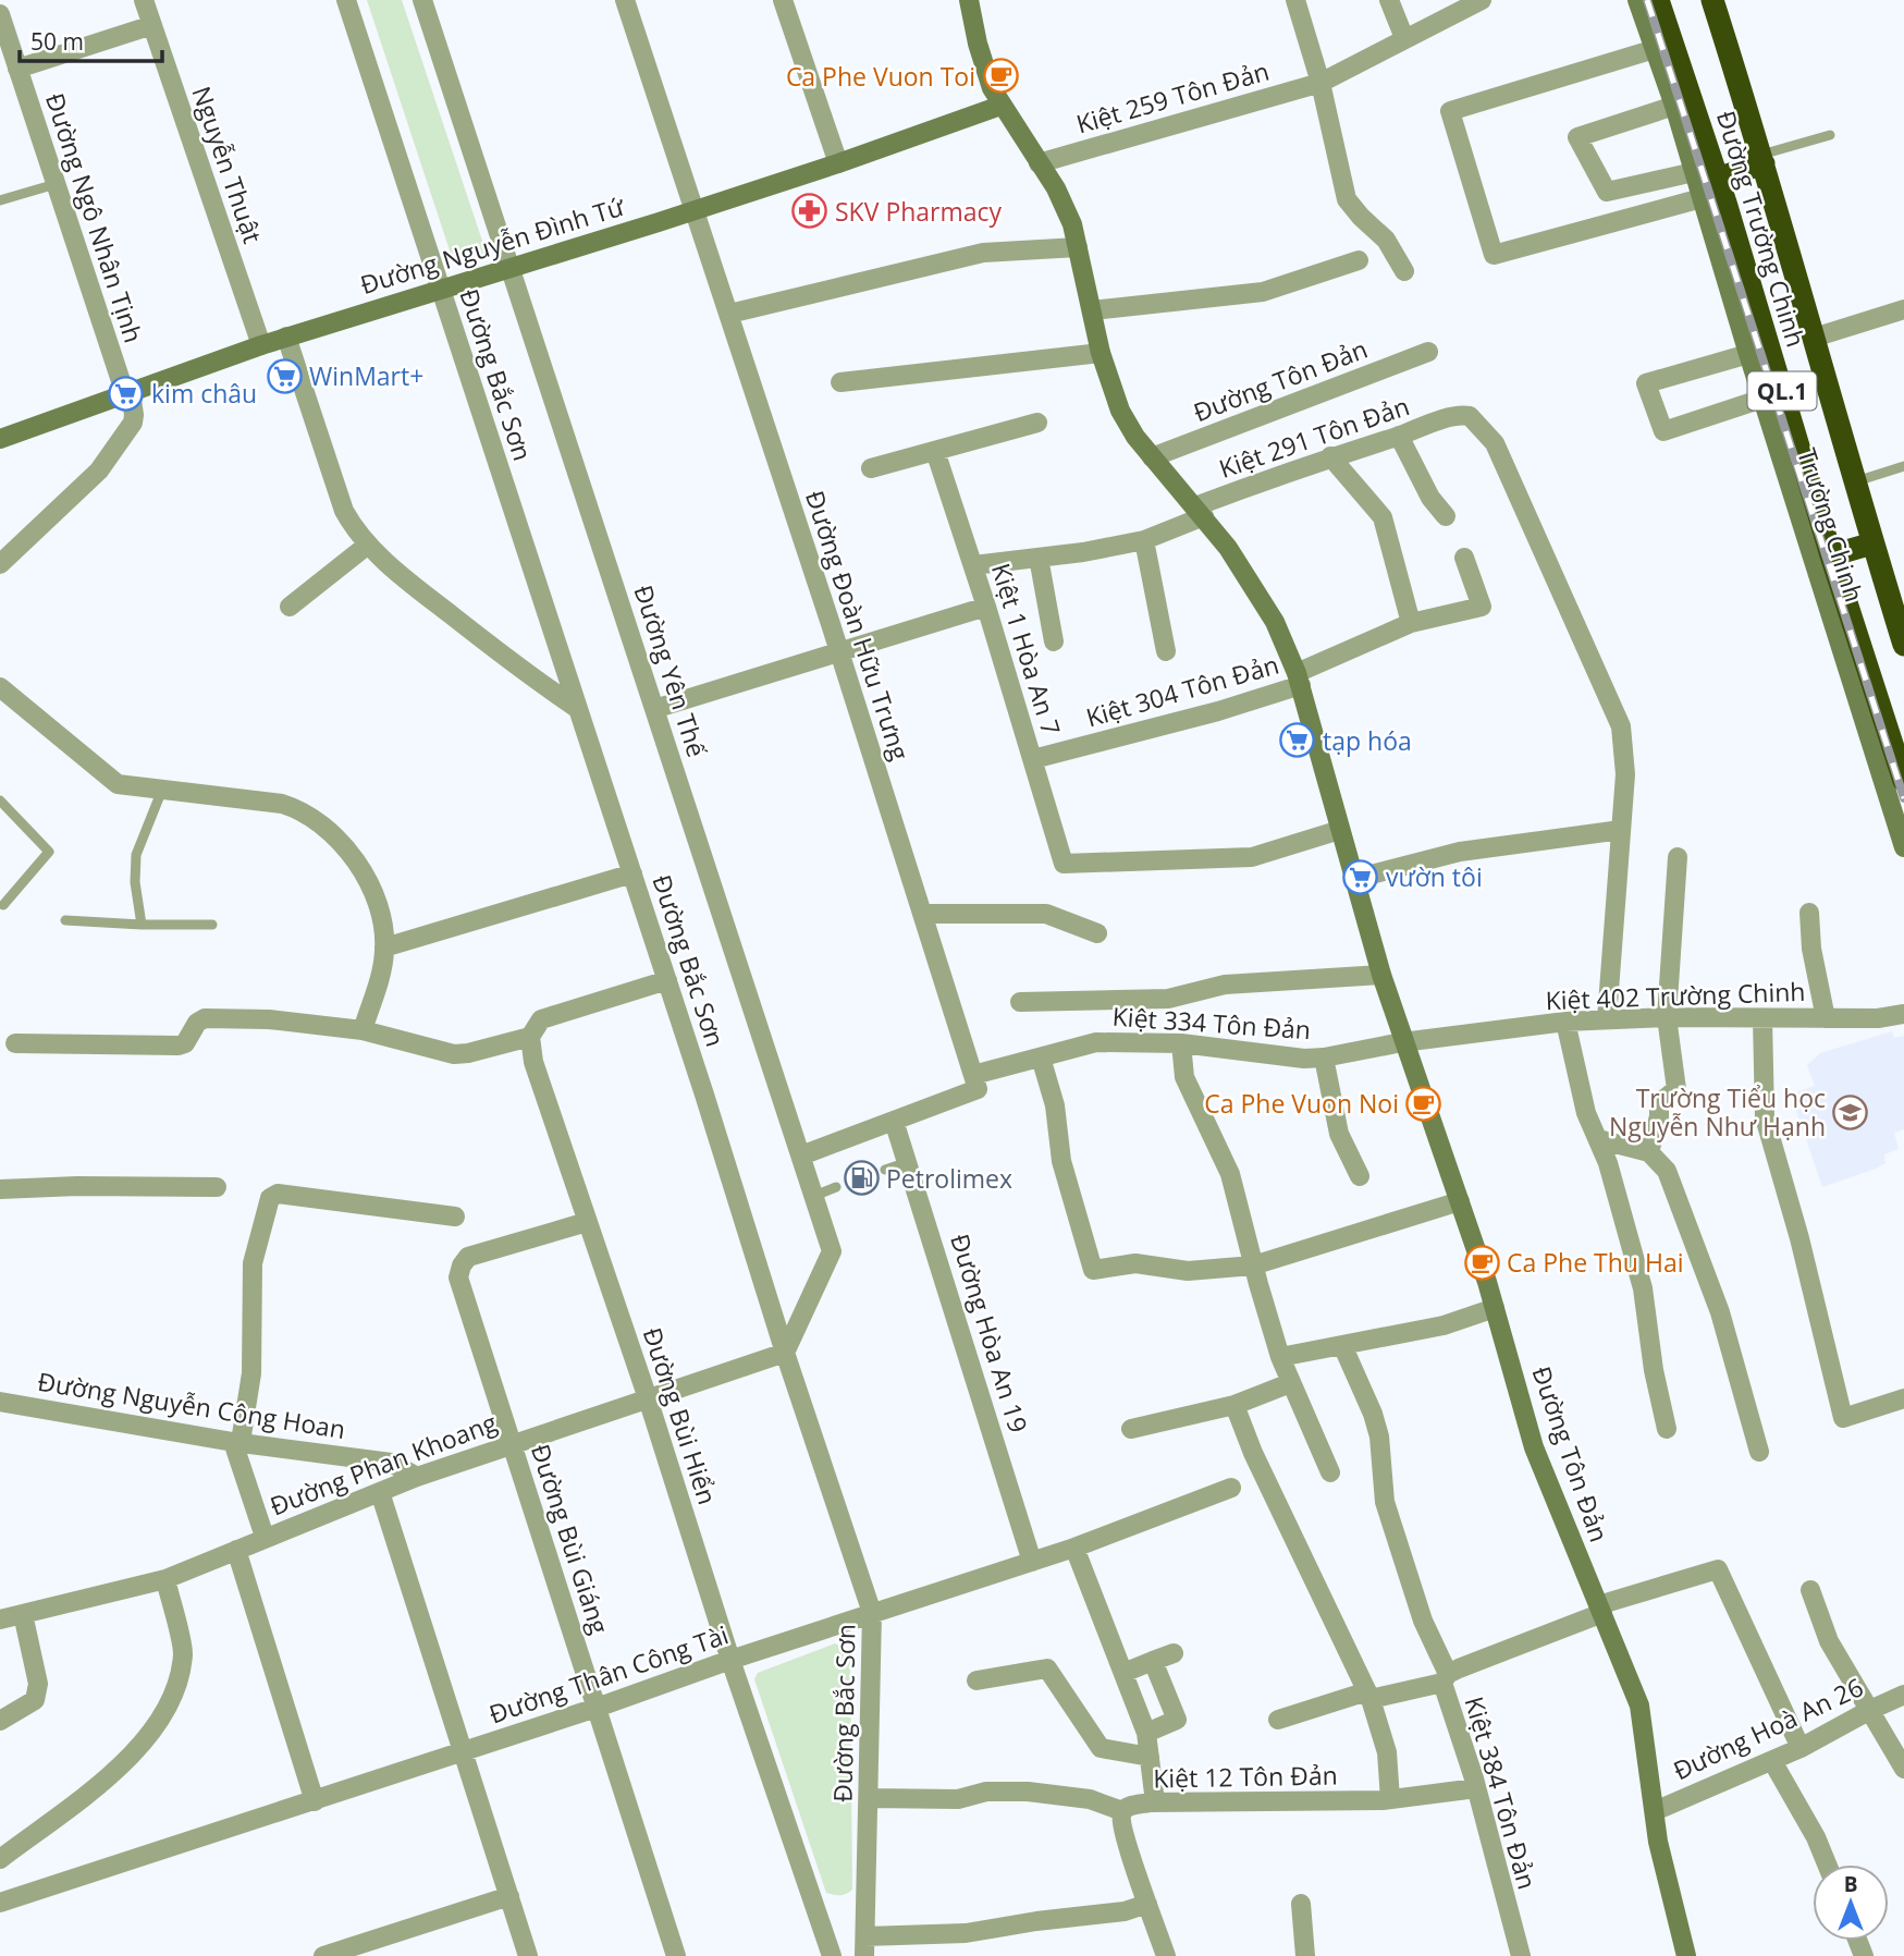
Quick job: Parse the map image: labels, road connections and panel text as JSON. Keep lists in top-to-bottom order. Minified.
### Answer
{"streets":{"highway":["Đường Trường Chinh","QL.1"],"street":["Kiệt 259 Tôn Đản","Nguyễn Thuật","Đường Ngô Nhân Tịnh","Đường Nguyễn Đình Tứ","Đường Bắc Sơn","Đường Tôn Đản","Kiệt 291 Tôn Đản","Trường Chinh","Đường Đoàn Hữu Trưng","Kiệt 1 Hòa An 7","Đường Yên Thế","Kiệt 304 Tôn Đản","Kiệt 402 Trường Chinh","Kiệt 334 Tôn Đản","Đường Hòa An 19","Đường Nguyễn Công Hoan","Đường Bùi Hiển","Đường Phan Khoang","Đường Bùi Giáng","Đường Thân Công Tài","Đường Hoà An 26","Kiệt 12 Tôn Đản","Kiệt 384 Tôn Đản"]},"crossings":[["Kiệt 259 Tôn Đản","Đường Tôn Đản"],["Nguyễn Thuật","Đường Nguyễn Đình Tứ"],["Đường Ngô Nhân Tịnh","Đường Nguyễn Đình Tứ"],["Đường Trường Chinh","Trường Chinh"],["Đường Nguyễn Đình Tứ","Đường Bắc Sơn"],["Đường Nguyễn Đình Tứ","Đường Tôn Đản"],["Đường Nguyễn Đình Tứ","Đường Đoàn Hữu Trưng"],["Đường Nguyễn Đình Tứ","Đường Yên Thế"],["Đường Bắc Sơn","Đường Yên Thế"],["Đường Bắc Sơn","Đường Phan Khoang"],["Đường Bắc Sơn","Đường Thân Công Tài"],["Đường Tôn Đản","Kiệt 291 Tôn Đản"],["Đường Tôn Đản","Kiệt 1 Hòa An 7"],["Đường Tôn Đản","Kiệt 304 Tôn Đản"],["Đường Tôn Đản","Kiệt 402 Trường Chinh"],["Đường Tôn Đản","Kiệt 334 Tôn Đản"],["Đường Tôn Đản","Đường Hoà An 26"],["Đường Tôn Đản","Kiệt 384 Tôn Đản"],["Kiệt 291 Tôn Đản","Kiệt 1 Hòa An 7"],["Đường Đoàn Hữu Trưng","Kiệt 334 Tôn Đản"],["Kiệt 1 Hòa An 7","Kiệt 304 Tôn Đản"],["Đường Yên Thế","Đường Phan Khoang"],["Kiệt 402 Trường Chinh","Kiệt 334 Tôn Đản"],["Đường Hòa An 19","Đường Thân Công Tài"],["Đường Nguyễn Công Hoan","Đường Phan Khoang"],["Đường Bùi Hiển","Đường Phan Khoang"],["Đường Bùi Hiển","Đường Bùi Giáng"],["Đường Bùi Hiển","Đường Thân Công Tài"],["Đường Phan Khoang","Đường Bùi Giáng"],["Đường Bùi Giáng","Đường Thân Công Tài"],["Đường Hoà An 26","Kiệt 384 Tôn Đản"],["Kiệt 12 Tôn Đản","Kiệt 384 Tôn Đản"]],"places":{"cafe":["Ca Phe Vuon Toi","Ca Phe Vuon Noi","Ca Phe Thu Hai"],"pharmacy":["SKV Pharmacy"],"supermarket":["WinMart+","kim châu","tạp hóa","vườn tôi"],"school or university":["Trường Tiểu học Nguyễn Như Hạnh"],"fuel station":["Petrolimex"]},"scale_bar":"50 m","north":"top"}
